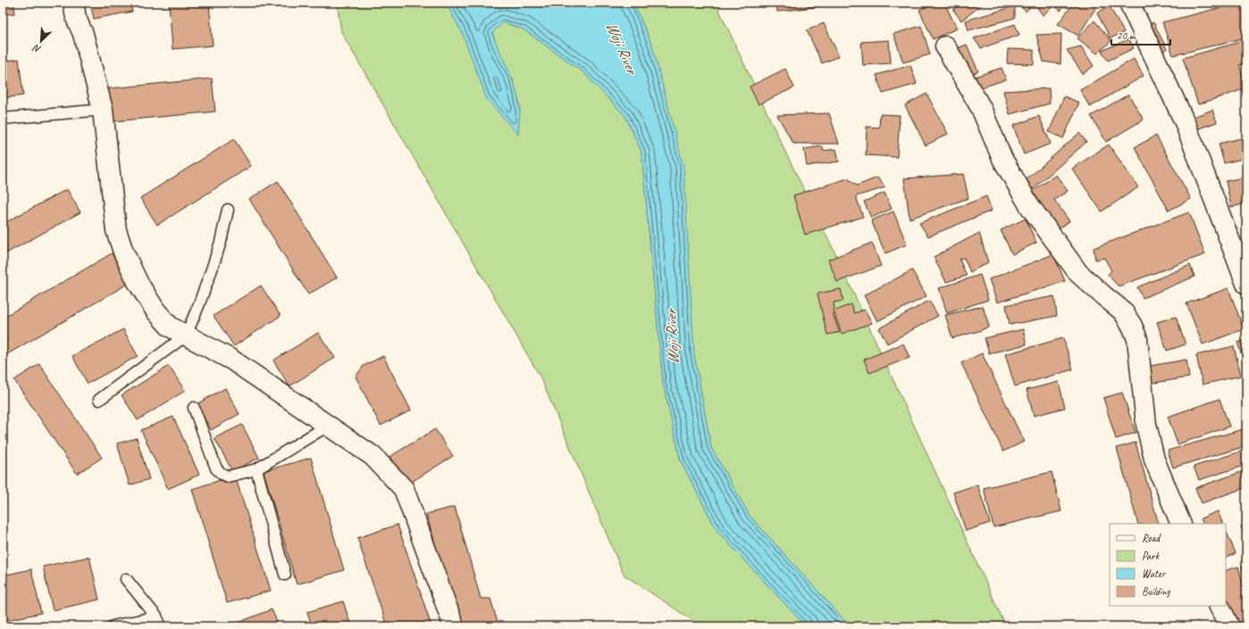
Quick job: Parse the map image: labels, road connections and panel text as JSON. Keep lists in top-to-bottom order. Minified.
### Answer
{"water":["Woji River"],"legend":["Road","Park","Water","Building"],"scale_bar":"20 m","north":"bottom left"}
